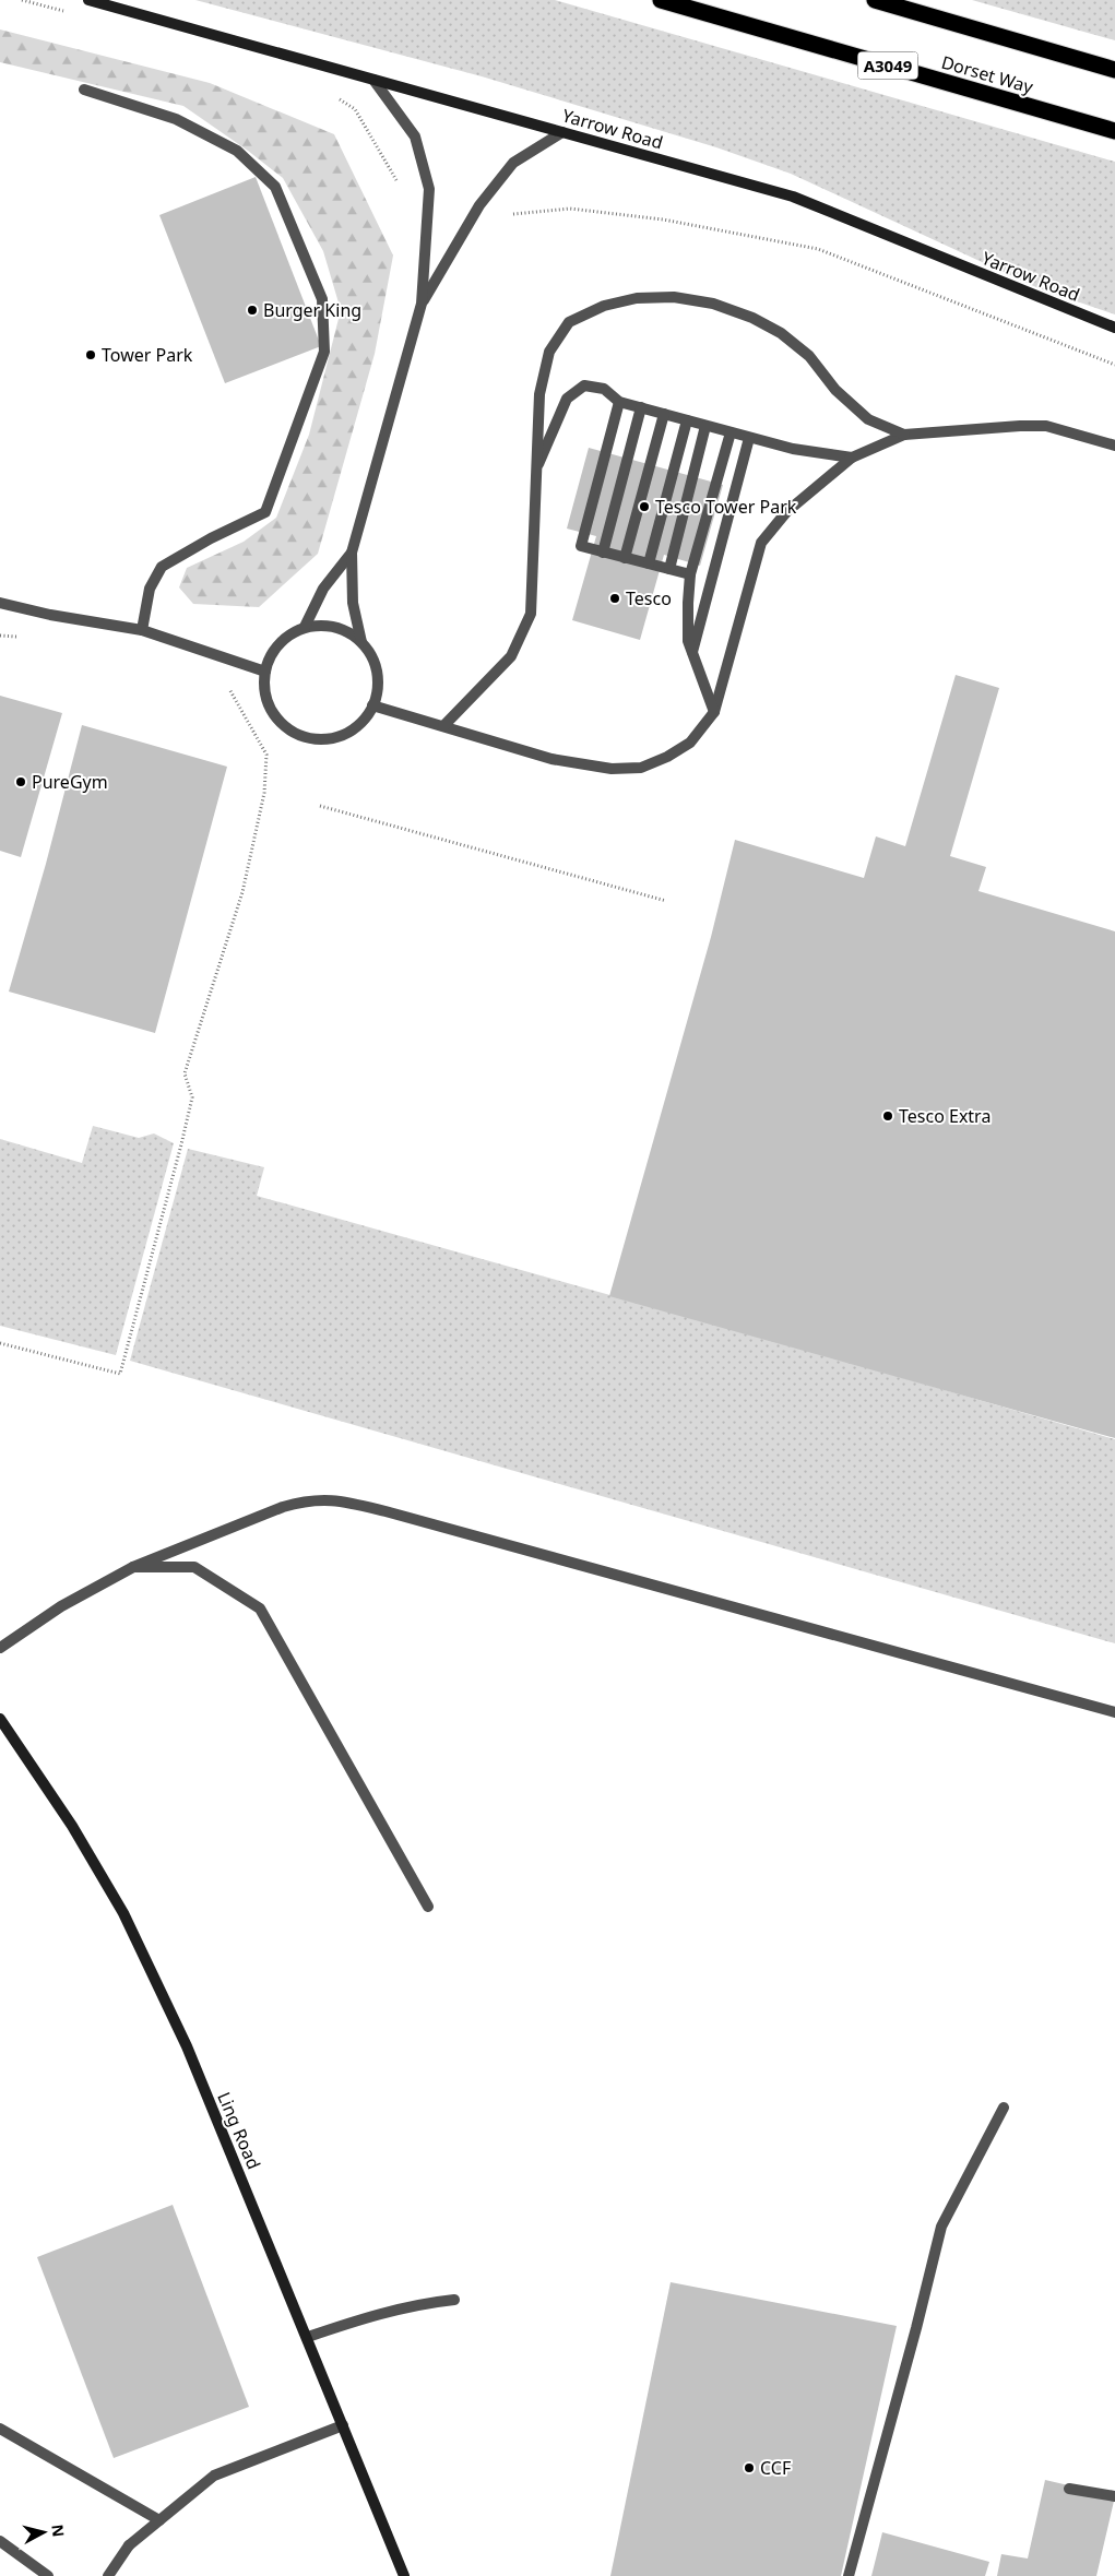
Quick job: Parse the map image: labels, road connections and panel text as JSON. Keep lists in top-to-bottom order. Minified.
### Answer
{"streets":{"highway":["A3049","Dorset Way"],"street":["Yarrow Road","Ling Road"]},"places":["Burger King","Tower Park","Tesco Tower Park","Tesco","PureGym","Tesco Extra","CCF"],"north":"right"}
